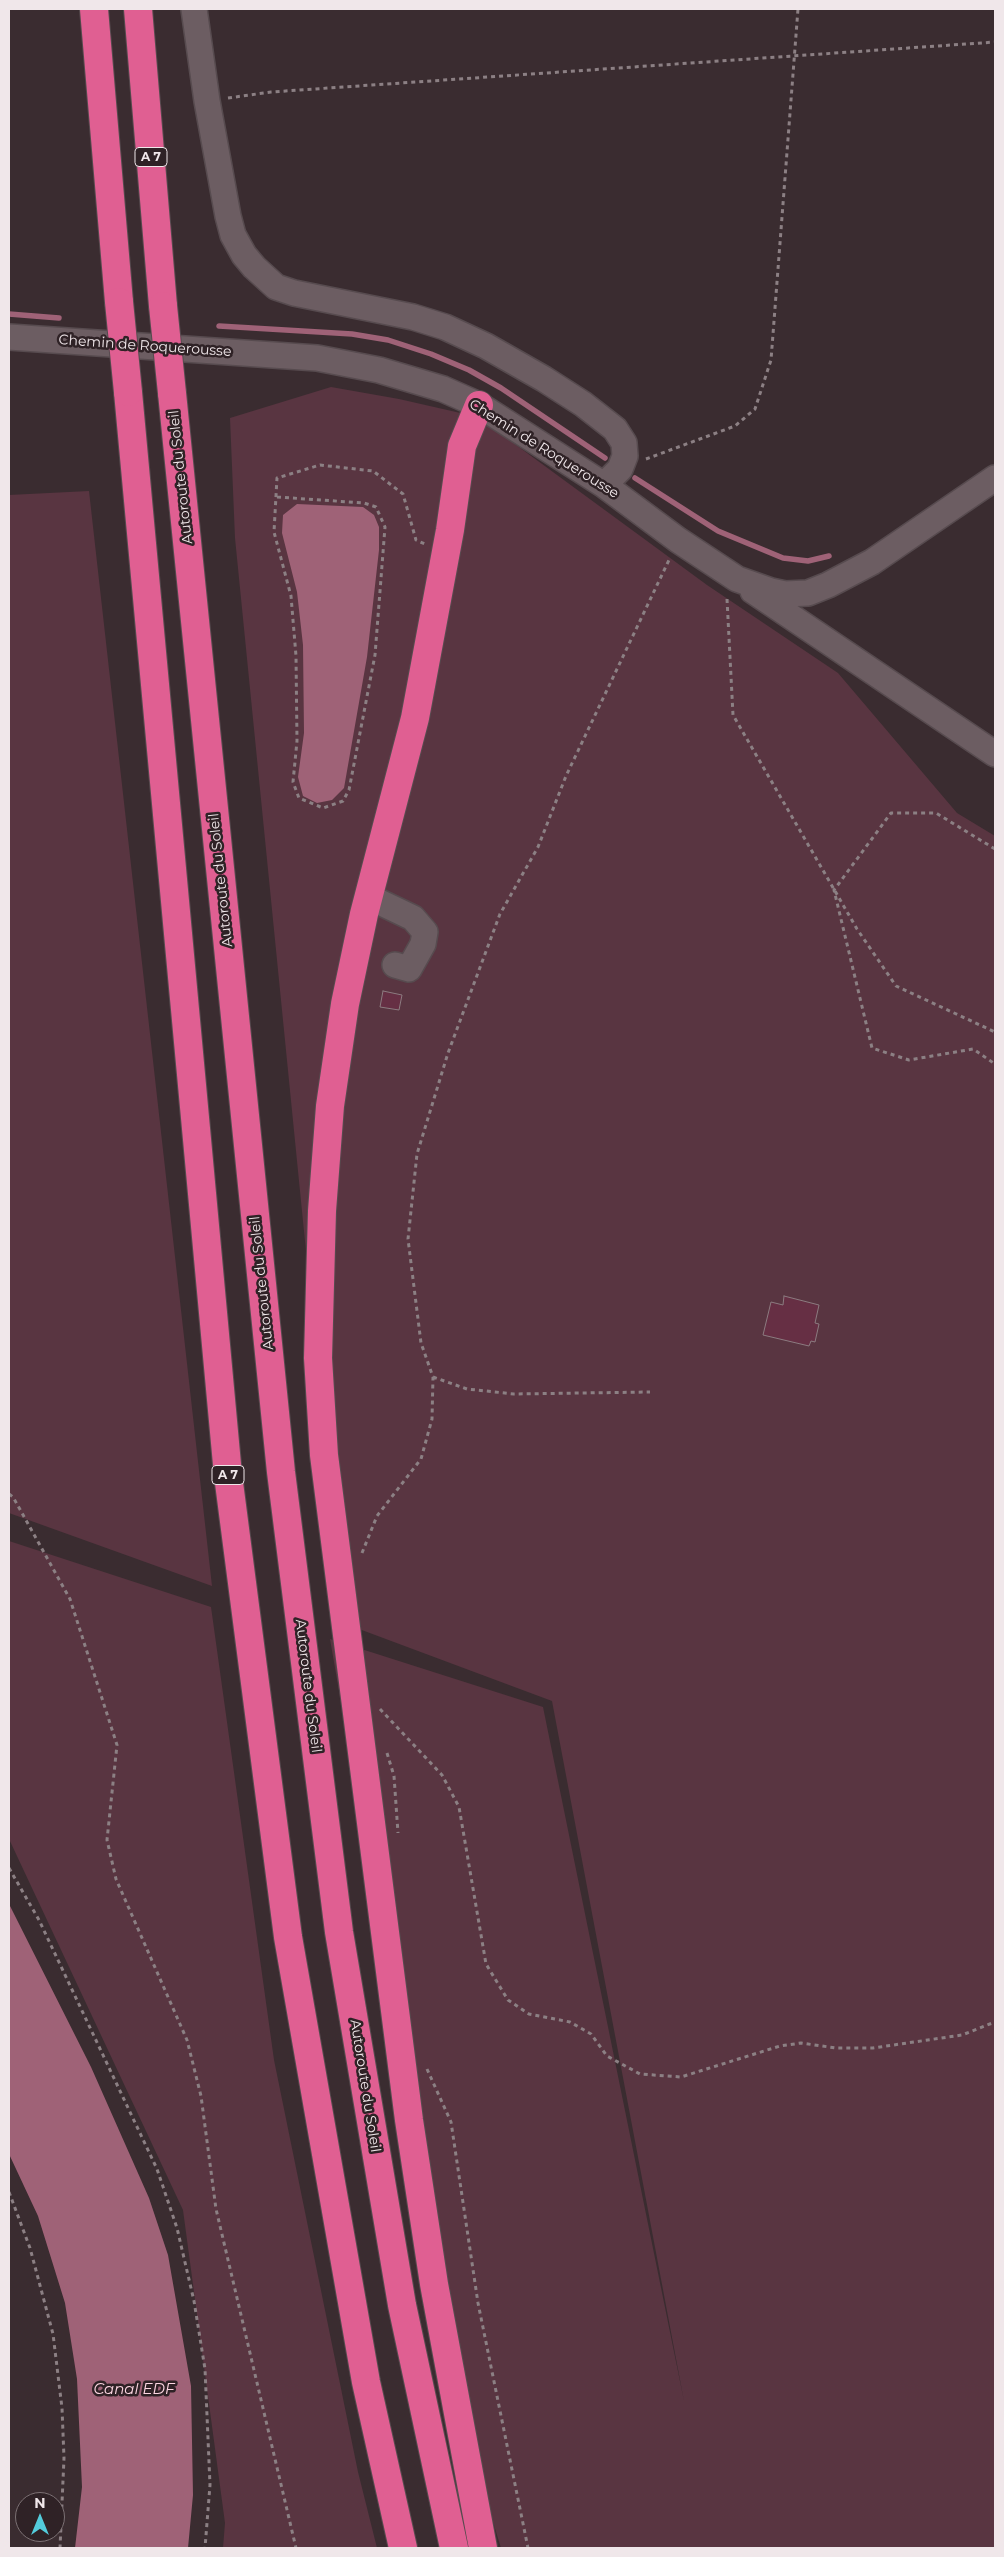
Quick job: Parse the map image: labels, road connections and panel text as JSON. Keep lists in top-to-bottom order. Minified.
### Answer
{"streets":{"highway":["A 7","Autoroute du Soleil"],"street":["Chemin de Roquerousse"]},"water":["Canal EDF"],"north":"top"}
